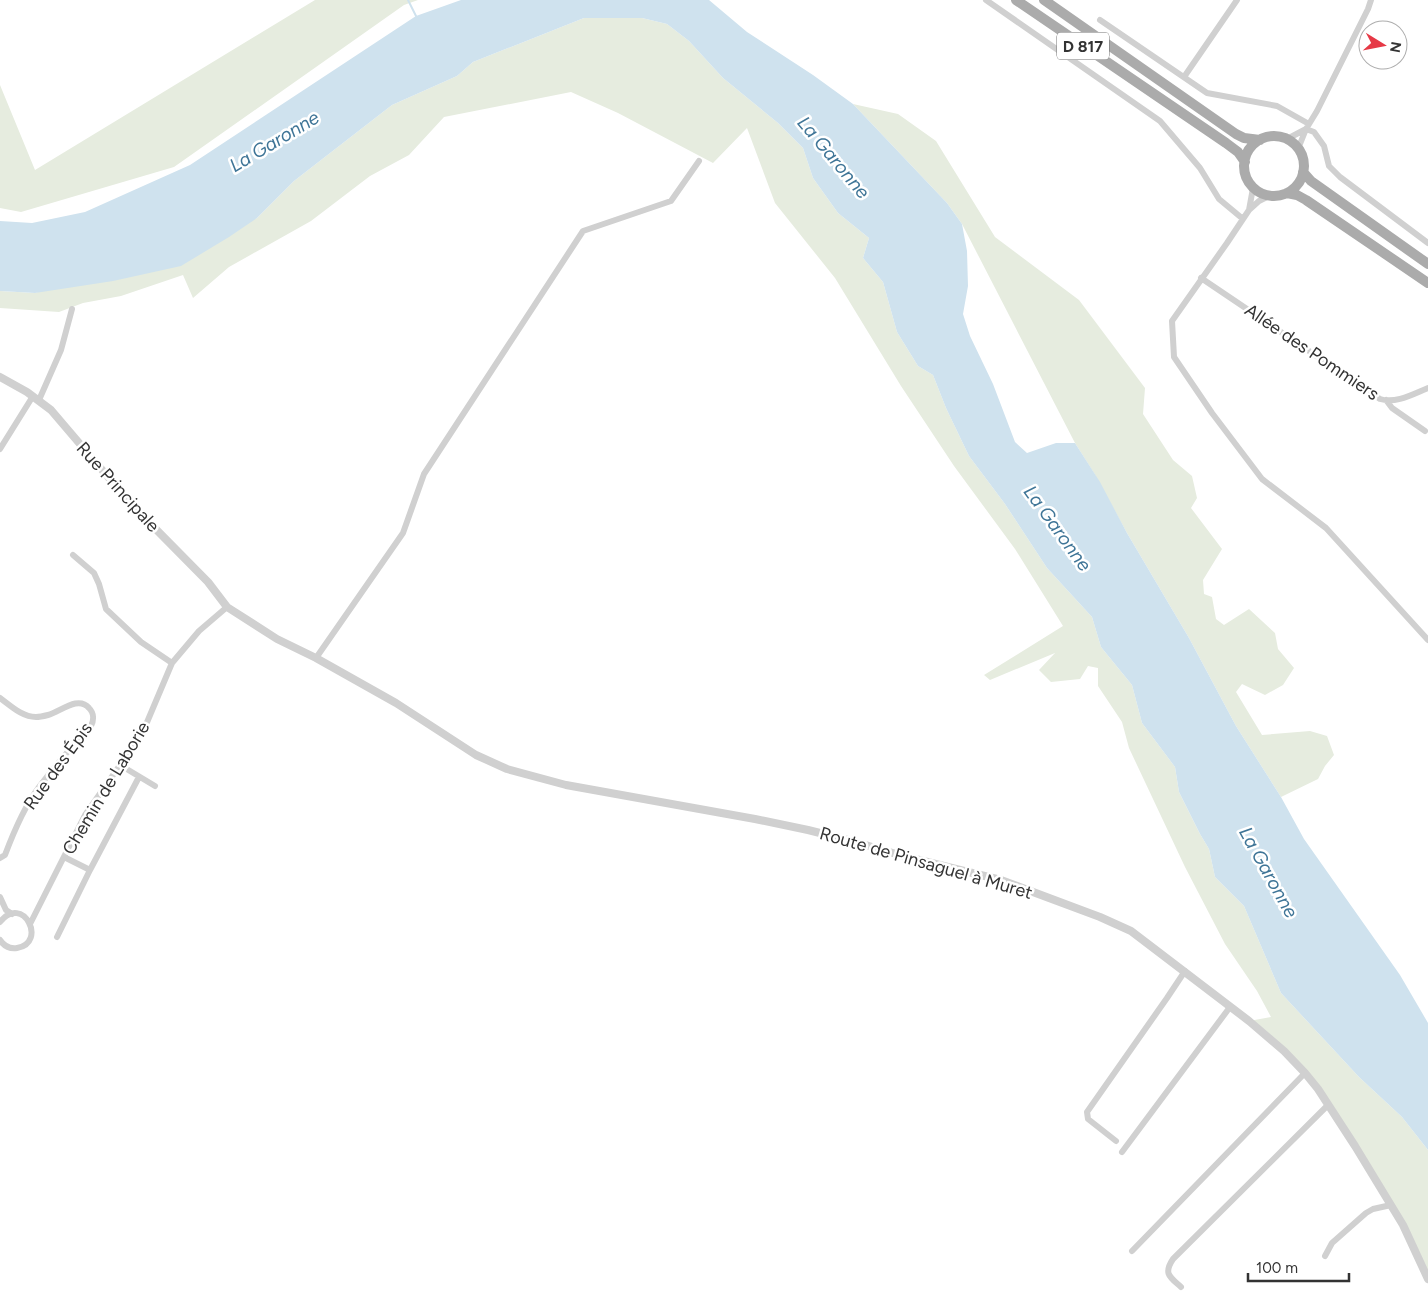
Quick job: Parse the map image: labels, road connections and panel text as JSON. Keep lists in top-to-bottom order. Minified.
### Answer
{"streets":{"main road":["D 817"],"street":["Allée des Pommiers","Rue Principale","Rue des Épis","Chemin de Laborie","Route de Pinsaguel à Muret"]},"crossings":[["Rue Principale","Chemin de Laborie"],["Rue Principale","Route de Pinsaguel à Muret"]],"water":["La Garonne"],"scale_bar":"100 m","north":"right"}
